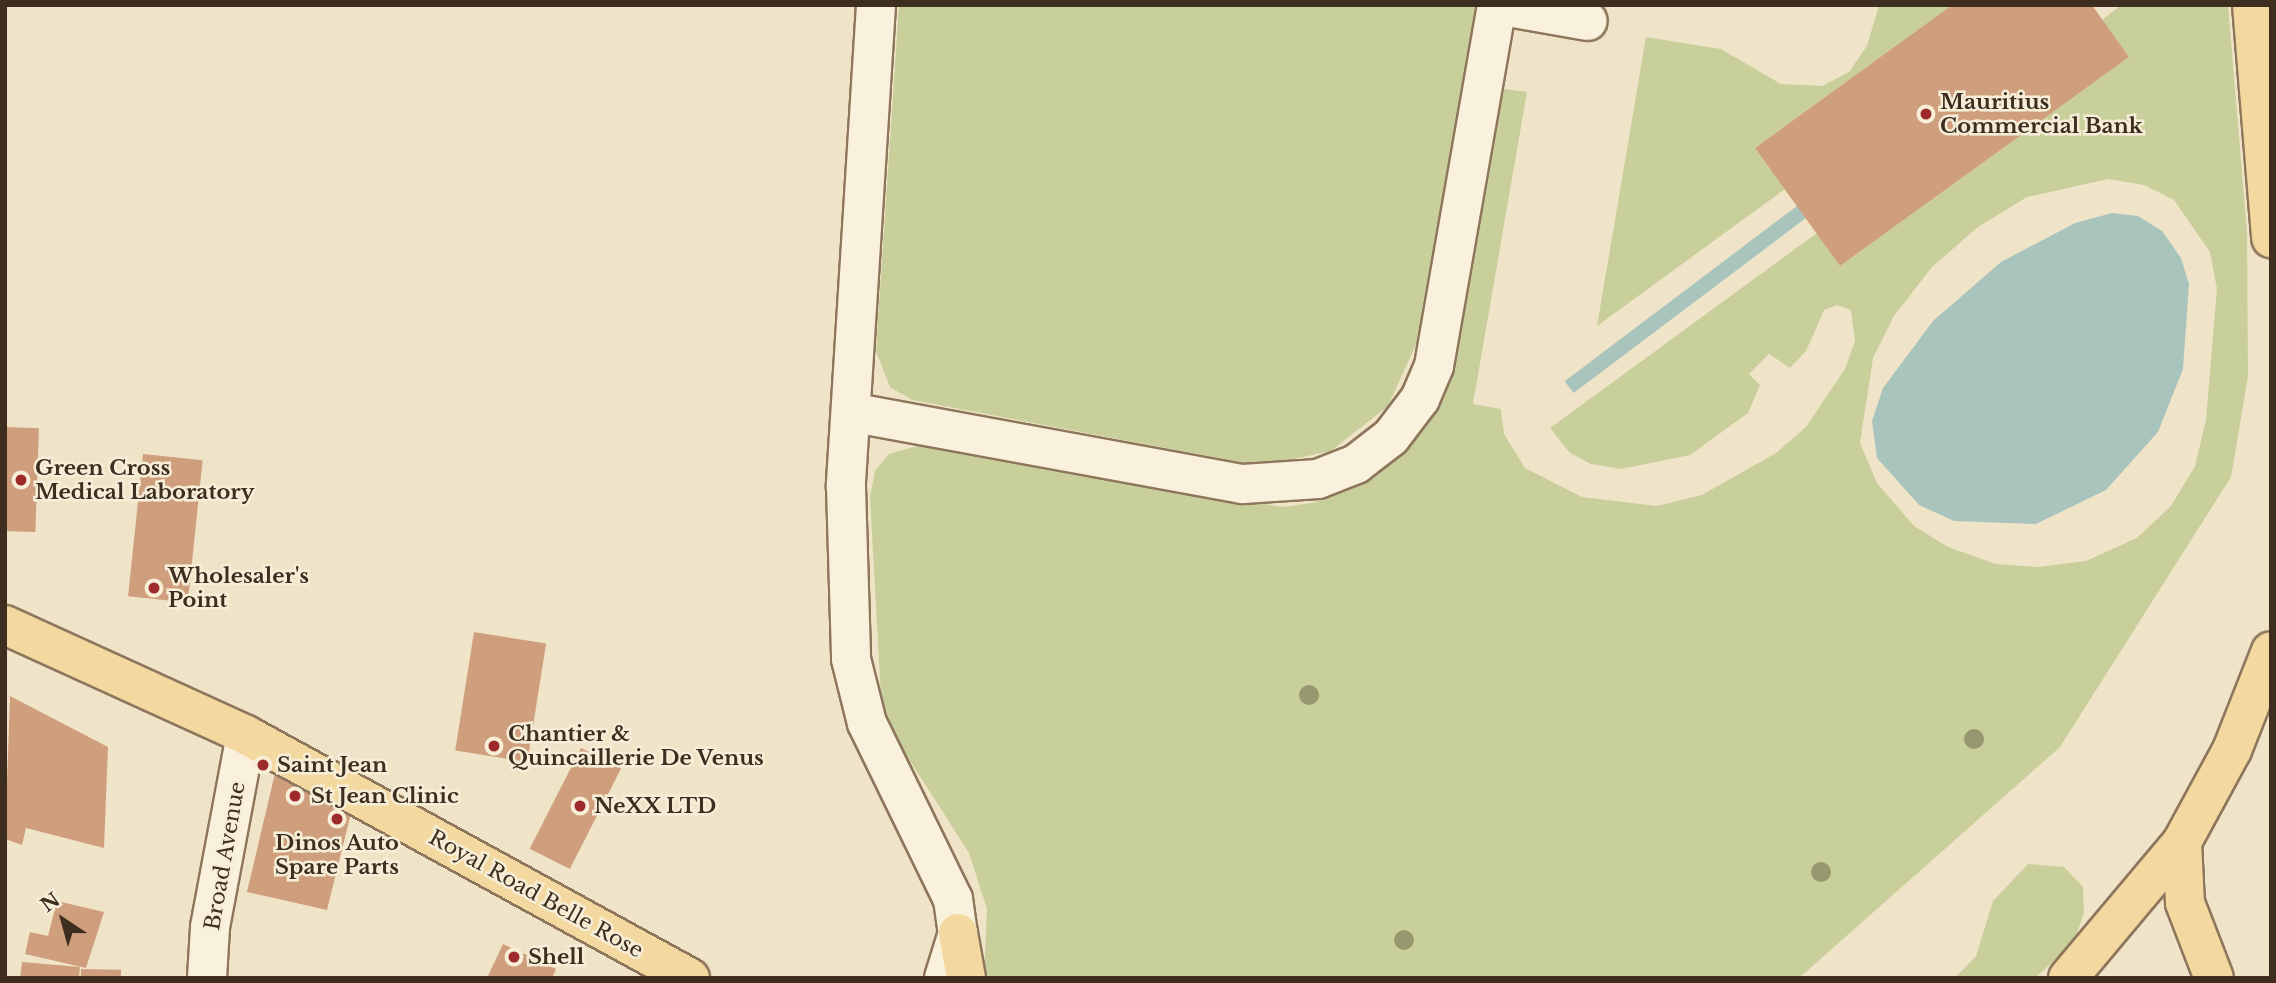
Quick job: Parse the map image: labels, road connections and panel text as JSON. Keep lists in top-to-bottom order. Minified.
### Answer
{"streets":{"main road":["Royal Road Belle Rose"],"street":["Broad Avenue"]},"crossings":[["Broad Avenue","Royal Road Belle Rose"]],"places":["Mauritius Commercial Bank","Green Cross Medical Laboratory","Wholesaler's Point","Chantier & Quincaillerie De Venus","Saint Jean","St Jean Clinic","NeXX LTD","Dinos Auto Spare Parts","Shell"],"north":"top left"}
